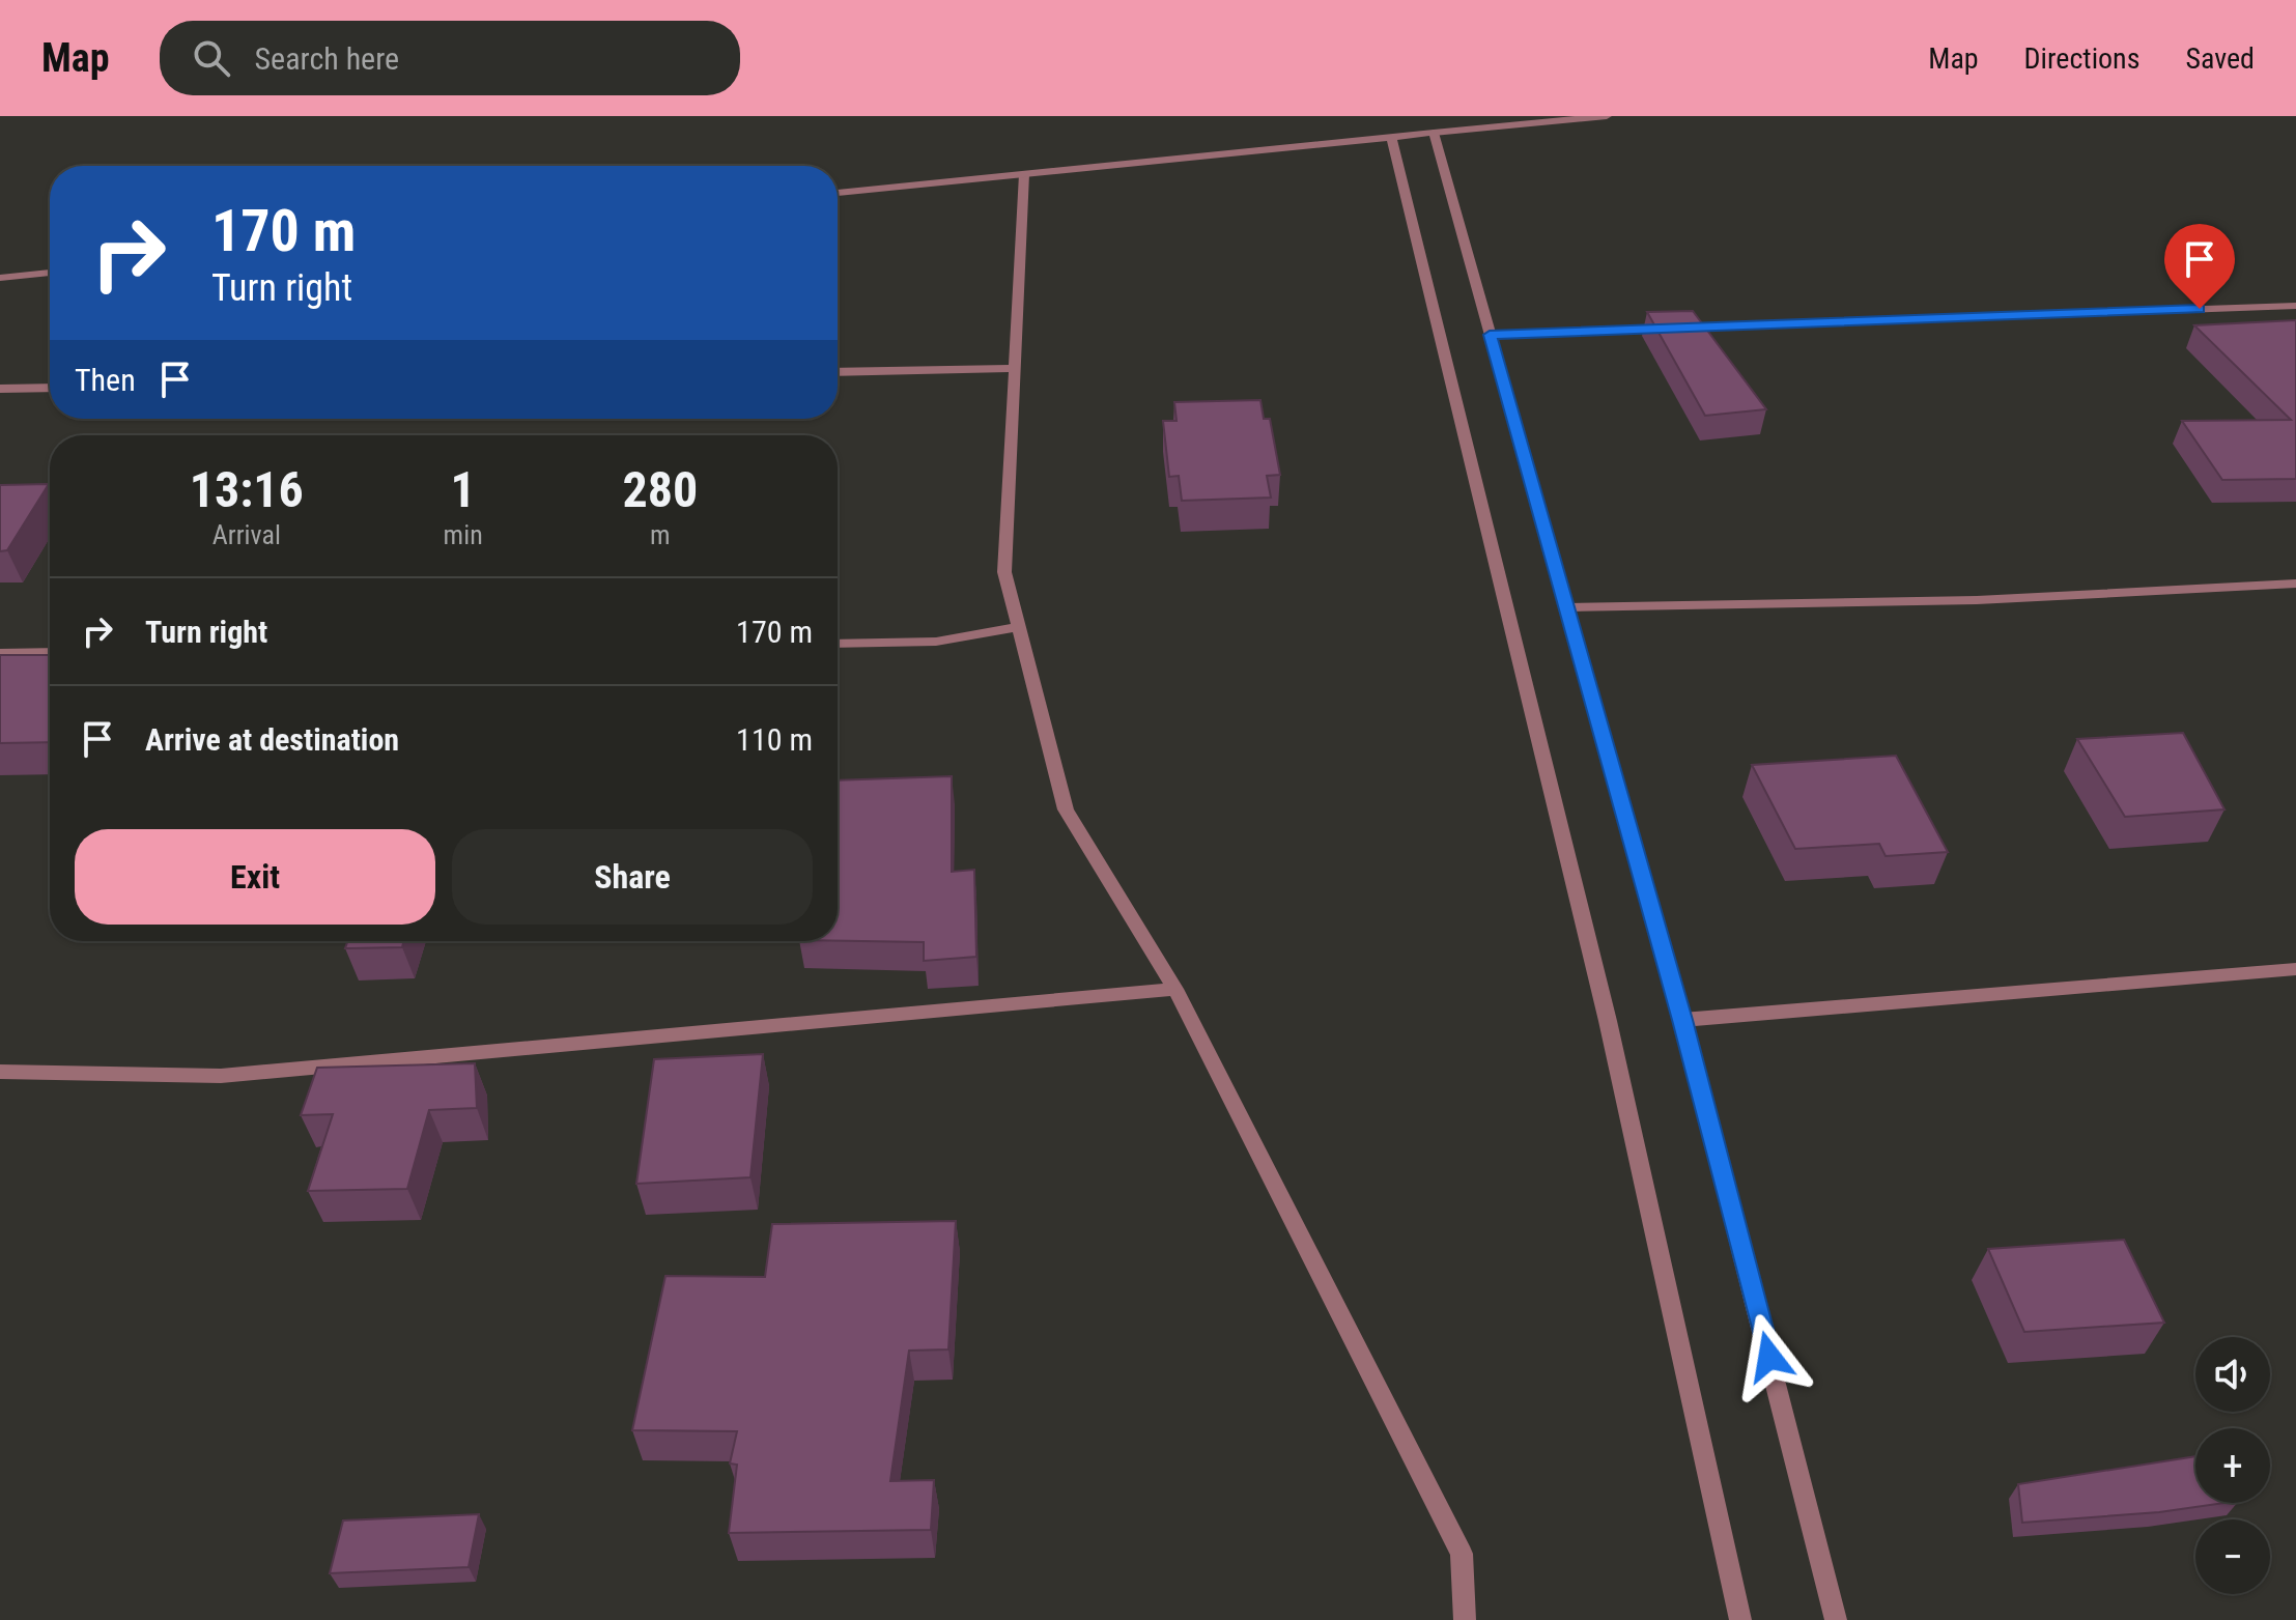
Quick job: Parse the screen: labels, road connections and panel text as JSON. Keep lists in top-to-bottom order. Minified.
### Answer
{"page":{"header":"Map","search":"Search here","nav":["Map","Directions","Saved"],"turn":["170 m","Turn right"],"then":"Then","eta":["13:16","Arrival","1","min","280","m"],"list":[{"name":"Turn right","value":"170 m"},{"name":"Arrive at destination","value":"110 m"}],"buttons":["Exit","Share"],"map_buttons":["+","−"]}}
